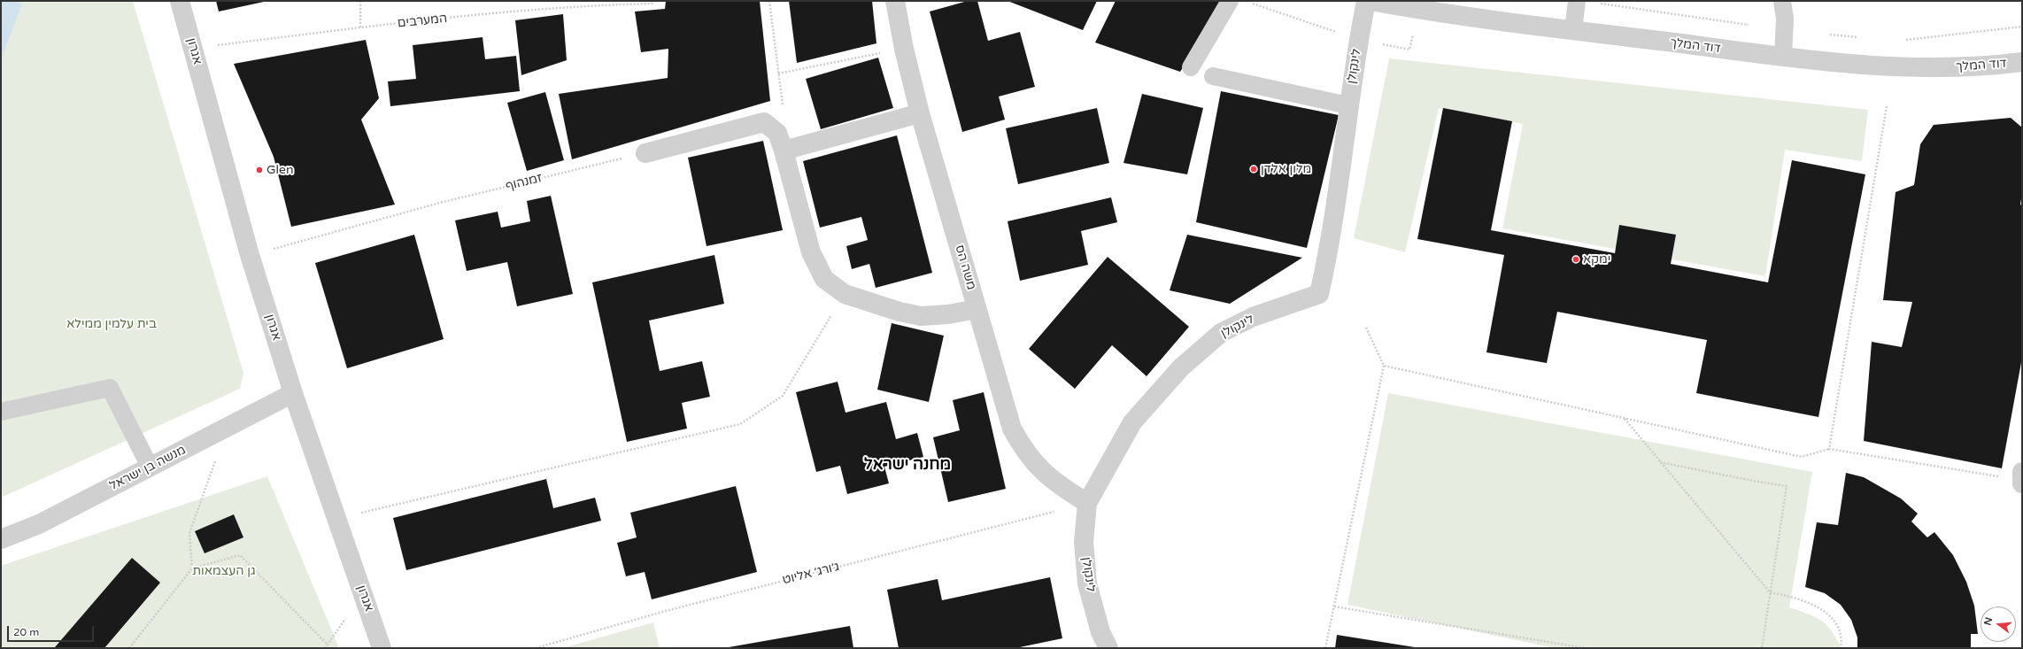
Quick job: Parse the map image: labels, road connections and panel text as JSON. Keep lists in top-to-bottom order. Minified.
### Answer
{"streets":{"street":["דוד המלך","אגרון","לינקולן","משה הס","מנשה בן ישראל"],"path":["המערבים","זמנהוף","ג׳ורג׳ אליוט"]},"crossings":[["המערבים","אגרון"],["אגרון","זמנהוף"],["אגרון","מנשה בן ישראל"],["לינקולן","משה הס"],["לינקולן","ג׳ורג׳ אליוט"],["משה הס","ג׳ורג׳ אליוט"]],"districts":["מחנה ישראל"],"parks":["בית עלמין ממילא","גן העצמאות"],"places":["מלון אלדן","Glen","ימקא"],"scale_bar":"20 m","north":"left"}
